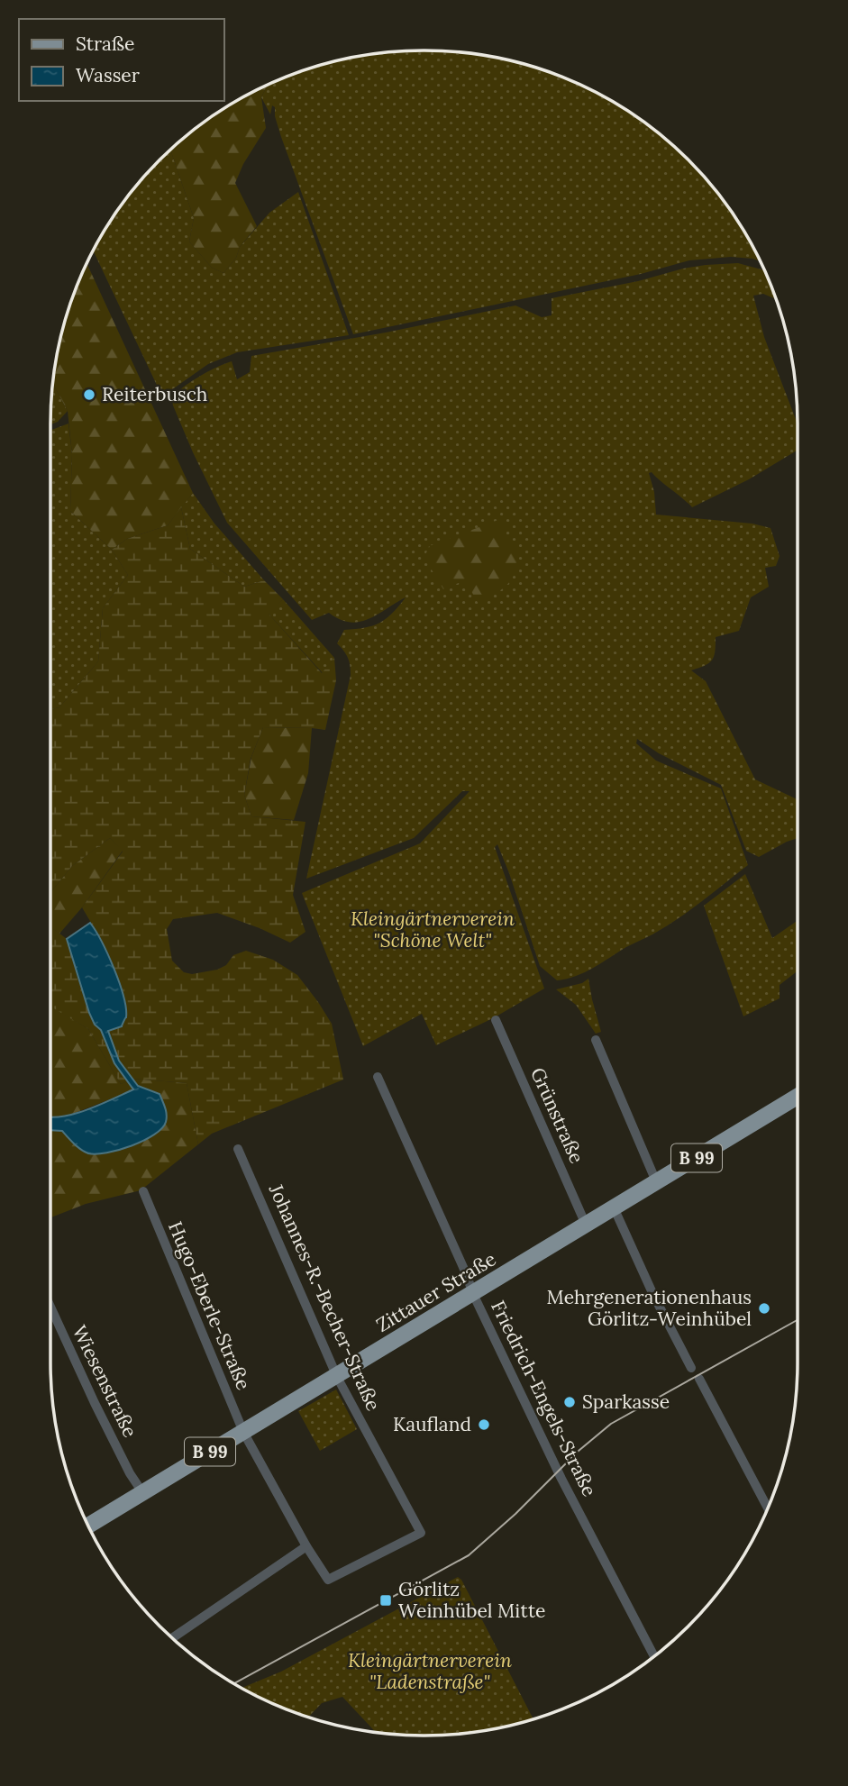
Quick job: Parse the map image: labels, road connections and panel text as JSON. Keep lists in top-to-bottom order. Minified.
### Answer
{"streets":{"main road":["B 99","Zittauer Straße"],"street":["Grünstraße","Johannes-R.-Becher-Straße","Hugo-Eberle-Straße","Wiesenstraße","Friedrich-Engels-Straße"]},"crossings":[["Grünstraße","Zittauer Straße"],["Zittauer Straße","Johannes-R.-Becher-Straße"],["Zittauer Straße","Hugo-Eberle-Straße"],["Zittauer Straße","Wiesenstraße"],["Zittauer Straße","Friedrich-Engels-Straße"],["Johannes-R.-Becher-Straße","Hugo-Eberle-Straße"]],"parks":["Kleingärtnerverein \"Schöne Welt\"","Kleingärtnerverein \"Ladenstraße\""],"places":{"other":["Reiterbusch","Mehrgenerationenhaus Görlitz-Weinhübel","Sparkasse","Kaufland"],"transit":["Görlitz Weinhübel Mitte"]},"legend":["Straße","Wasser"]}
